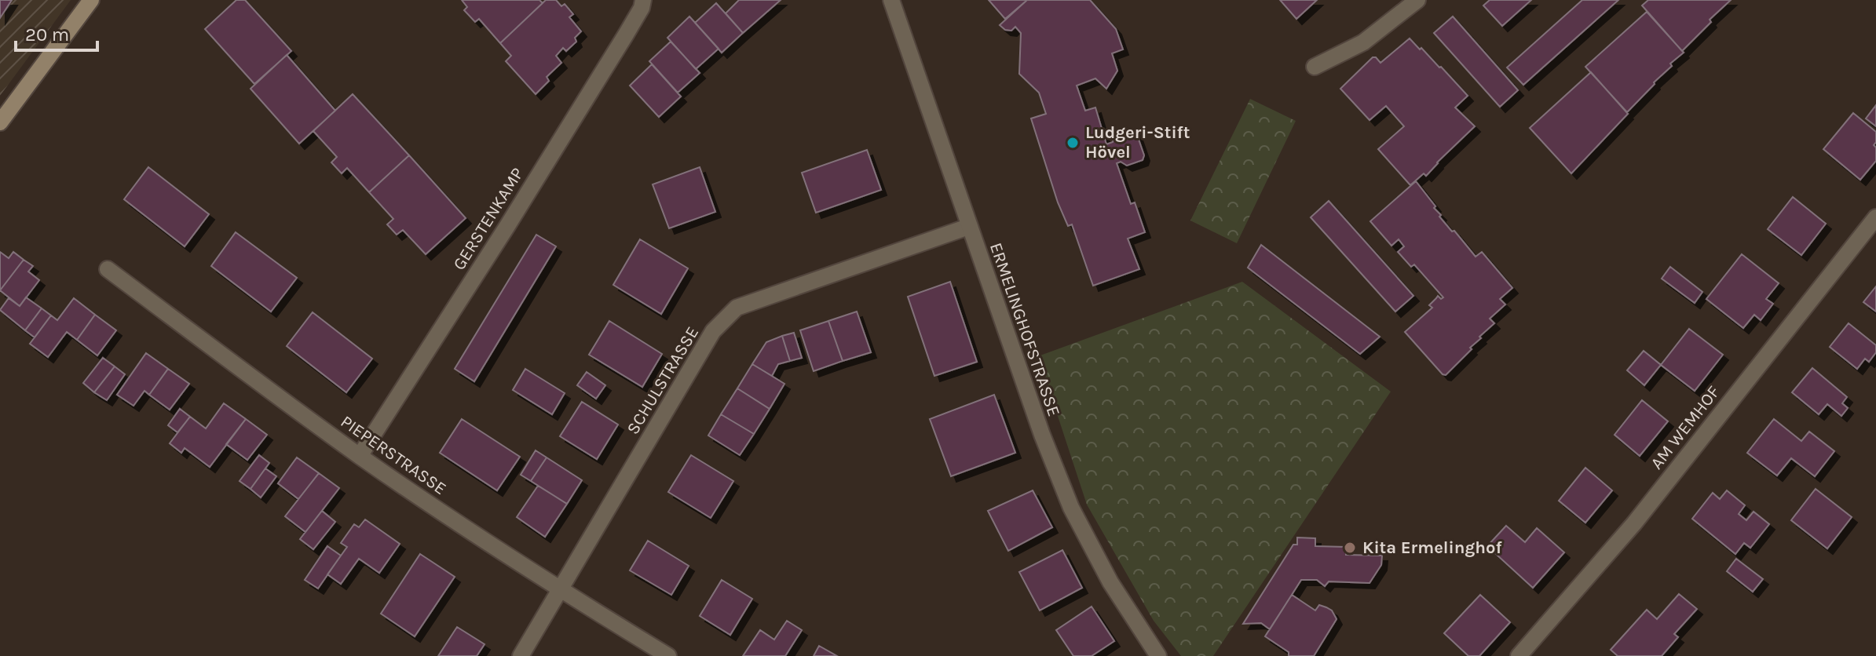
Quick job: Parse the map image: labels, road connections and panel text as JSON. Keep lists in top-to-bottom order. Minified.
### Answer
{"streets":{"street":["GERSTENKAMP","ERMELINGHOFSTRASSE","SCHULSTRASSE","AM WEMHOF","PIEPERSTRASSE"]},"crossings":[["GERSTENKAMP","PIEPERSTRASSE"],["ERMELINGHOFSTRASSE","SCHULSTRASSE"],["SCHULSTRASSE","PIEPERSTRASSE"]],"places":["Ludgeri-Stift Hövel","Kita Ermelinghof"],"scale_bar":"20 m"}
